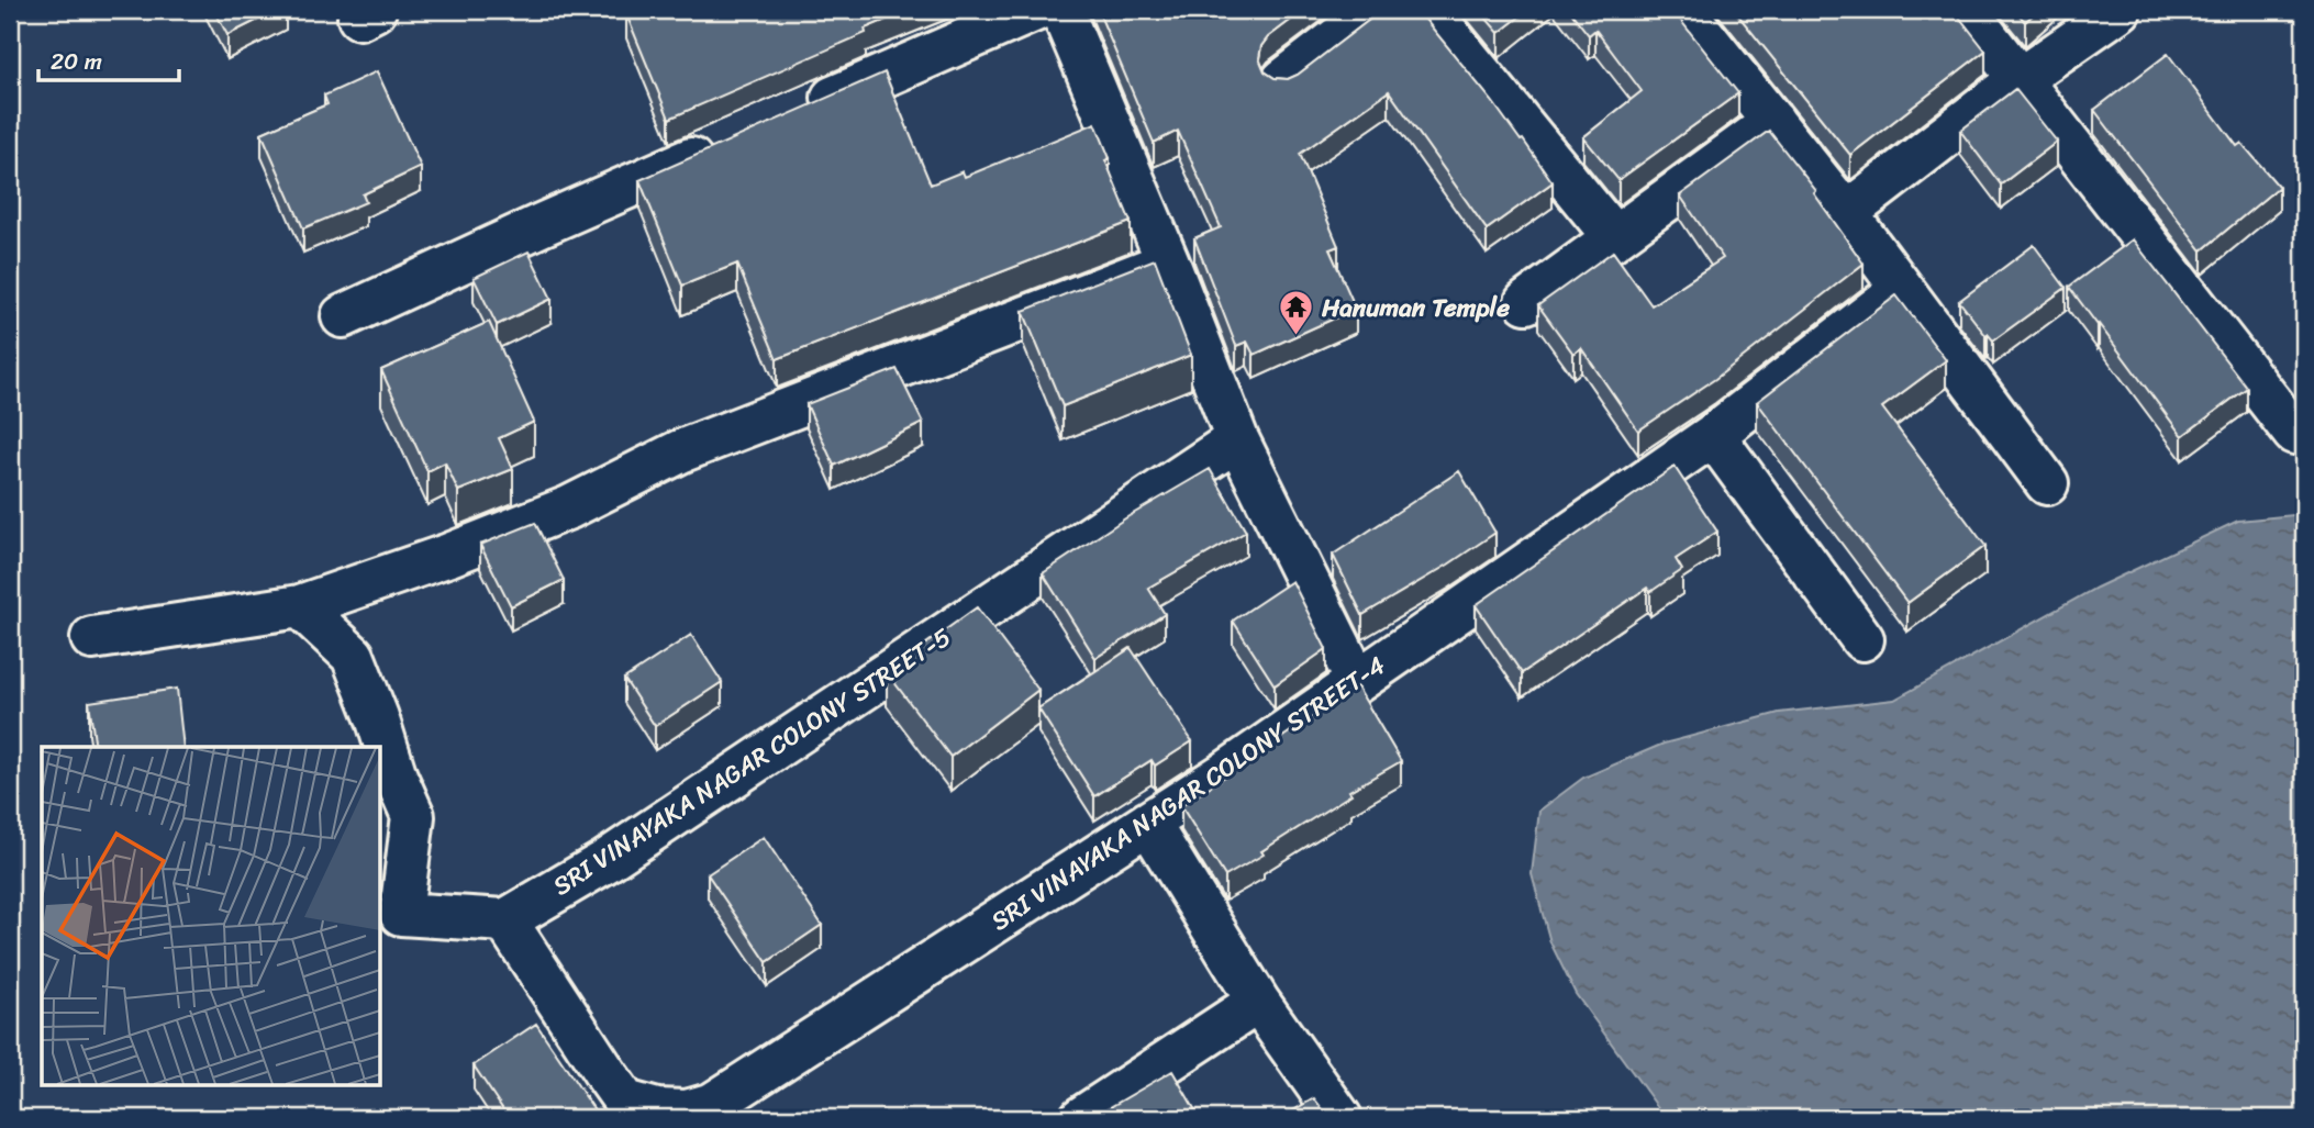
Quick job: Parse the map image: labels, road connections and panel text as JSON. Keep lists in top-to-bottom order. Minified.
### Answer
{"streets":{"street":["SRI VINAYAKA NAGAR COLONY STREET-5","SRI VINAYAKA NAGAR COLONY STREET-4"]},"crossings":[["SRI VINAYAKA NAGAR COLONY STREET-5","SRI VINAYAKA NAGAR COLONY STREET-4"]],"places":{"temple":["Hanuman Temple"]},"scale_bar":"20 m"}
